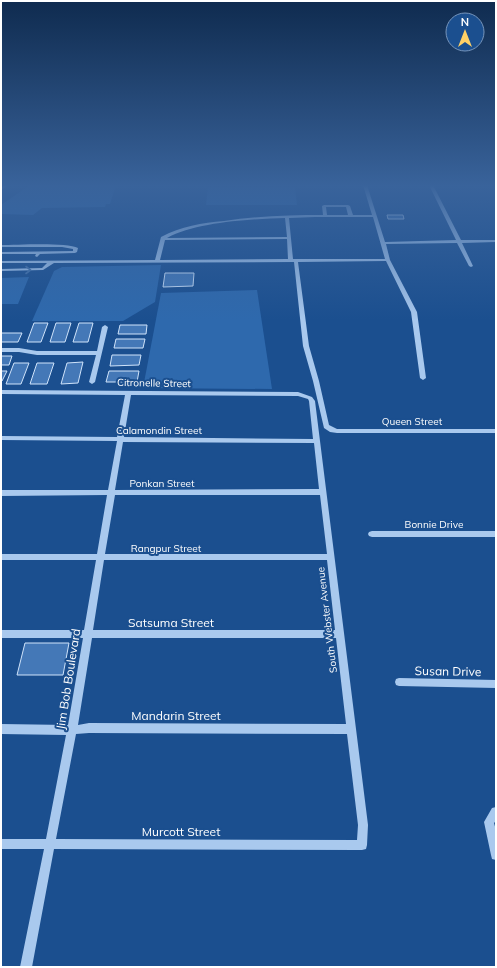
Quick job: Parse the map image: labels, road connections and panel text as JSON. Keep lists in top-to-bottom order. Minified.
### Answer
{"streets":{"street":["Citronelle Street","Queen Street","Calamondin Street","Ponkan Street","Bonnie Drive","Rangpur Street","South Webster Avenue","Satsuma Street","Susan Drive","Jim Bob Boulevard","Mandarin Street","Murcott Street"]},"crossings":[["Citronelle Street","South Webster Avenue"],["Citronelle Street","Jim Bob Boulevard"],["Calamondin Street","South Webster Avenue"],["Calamondin Street","Jim Bob Boulevard"],["Ponkan Street","South Webster Avenue"],["Ponkan Street","Jim Bob Boulevard"],["Rangpur Street","South Webster Avenue"],["Rangpur Street","Jim Bob Boulevard"],["South Webster Avenue","Satsuma Street"],["South Webster Avenue","Mandarin Street"],["South Webster Avenue","Murcott Street"],["Satsuma Street","Jim Bob Boulevard"],["Jim Bob Boulevard","Mandarin Street"],["Jim Bob Boulevard","Murcott Street"]],"north":"top"}
